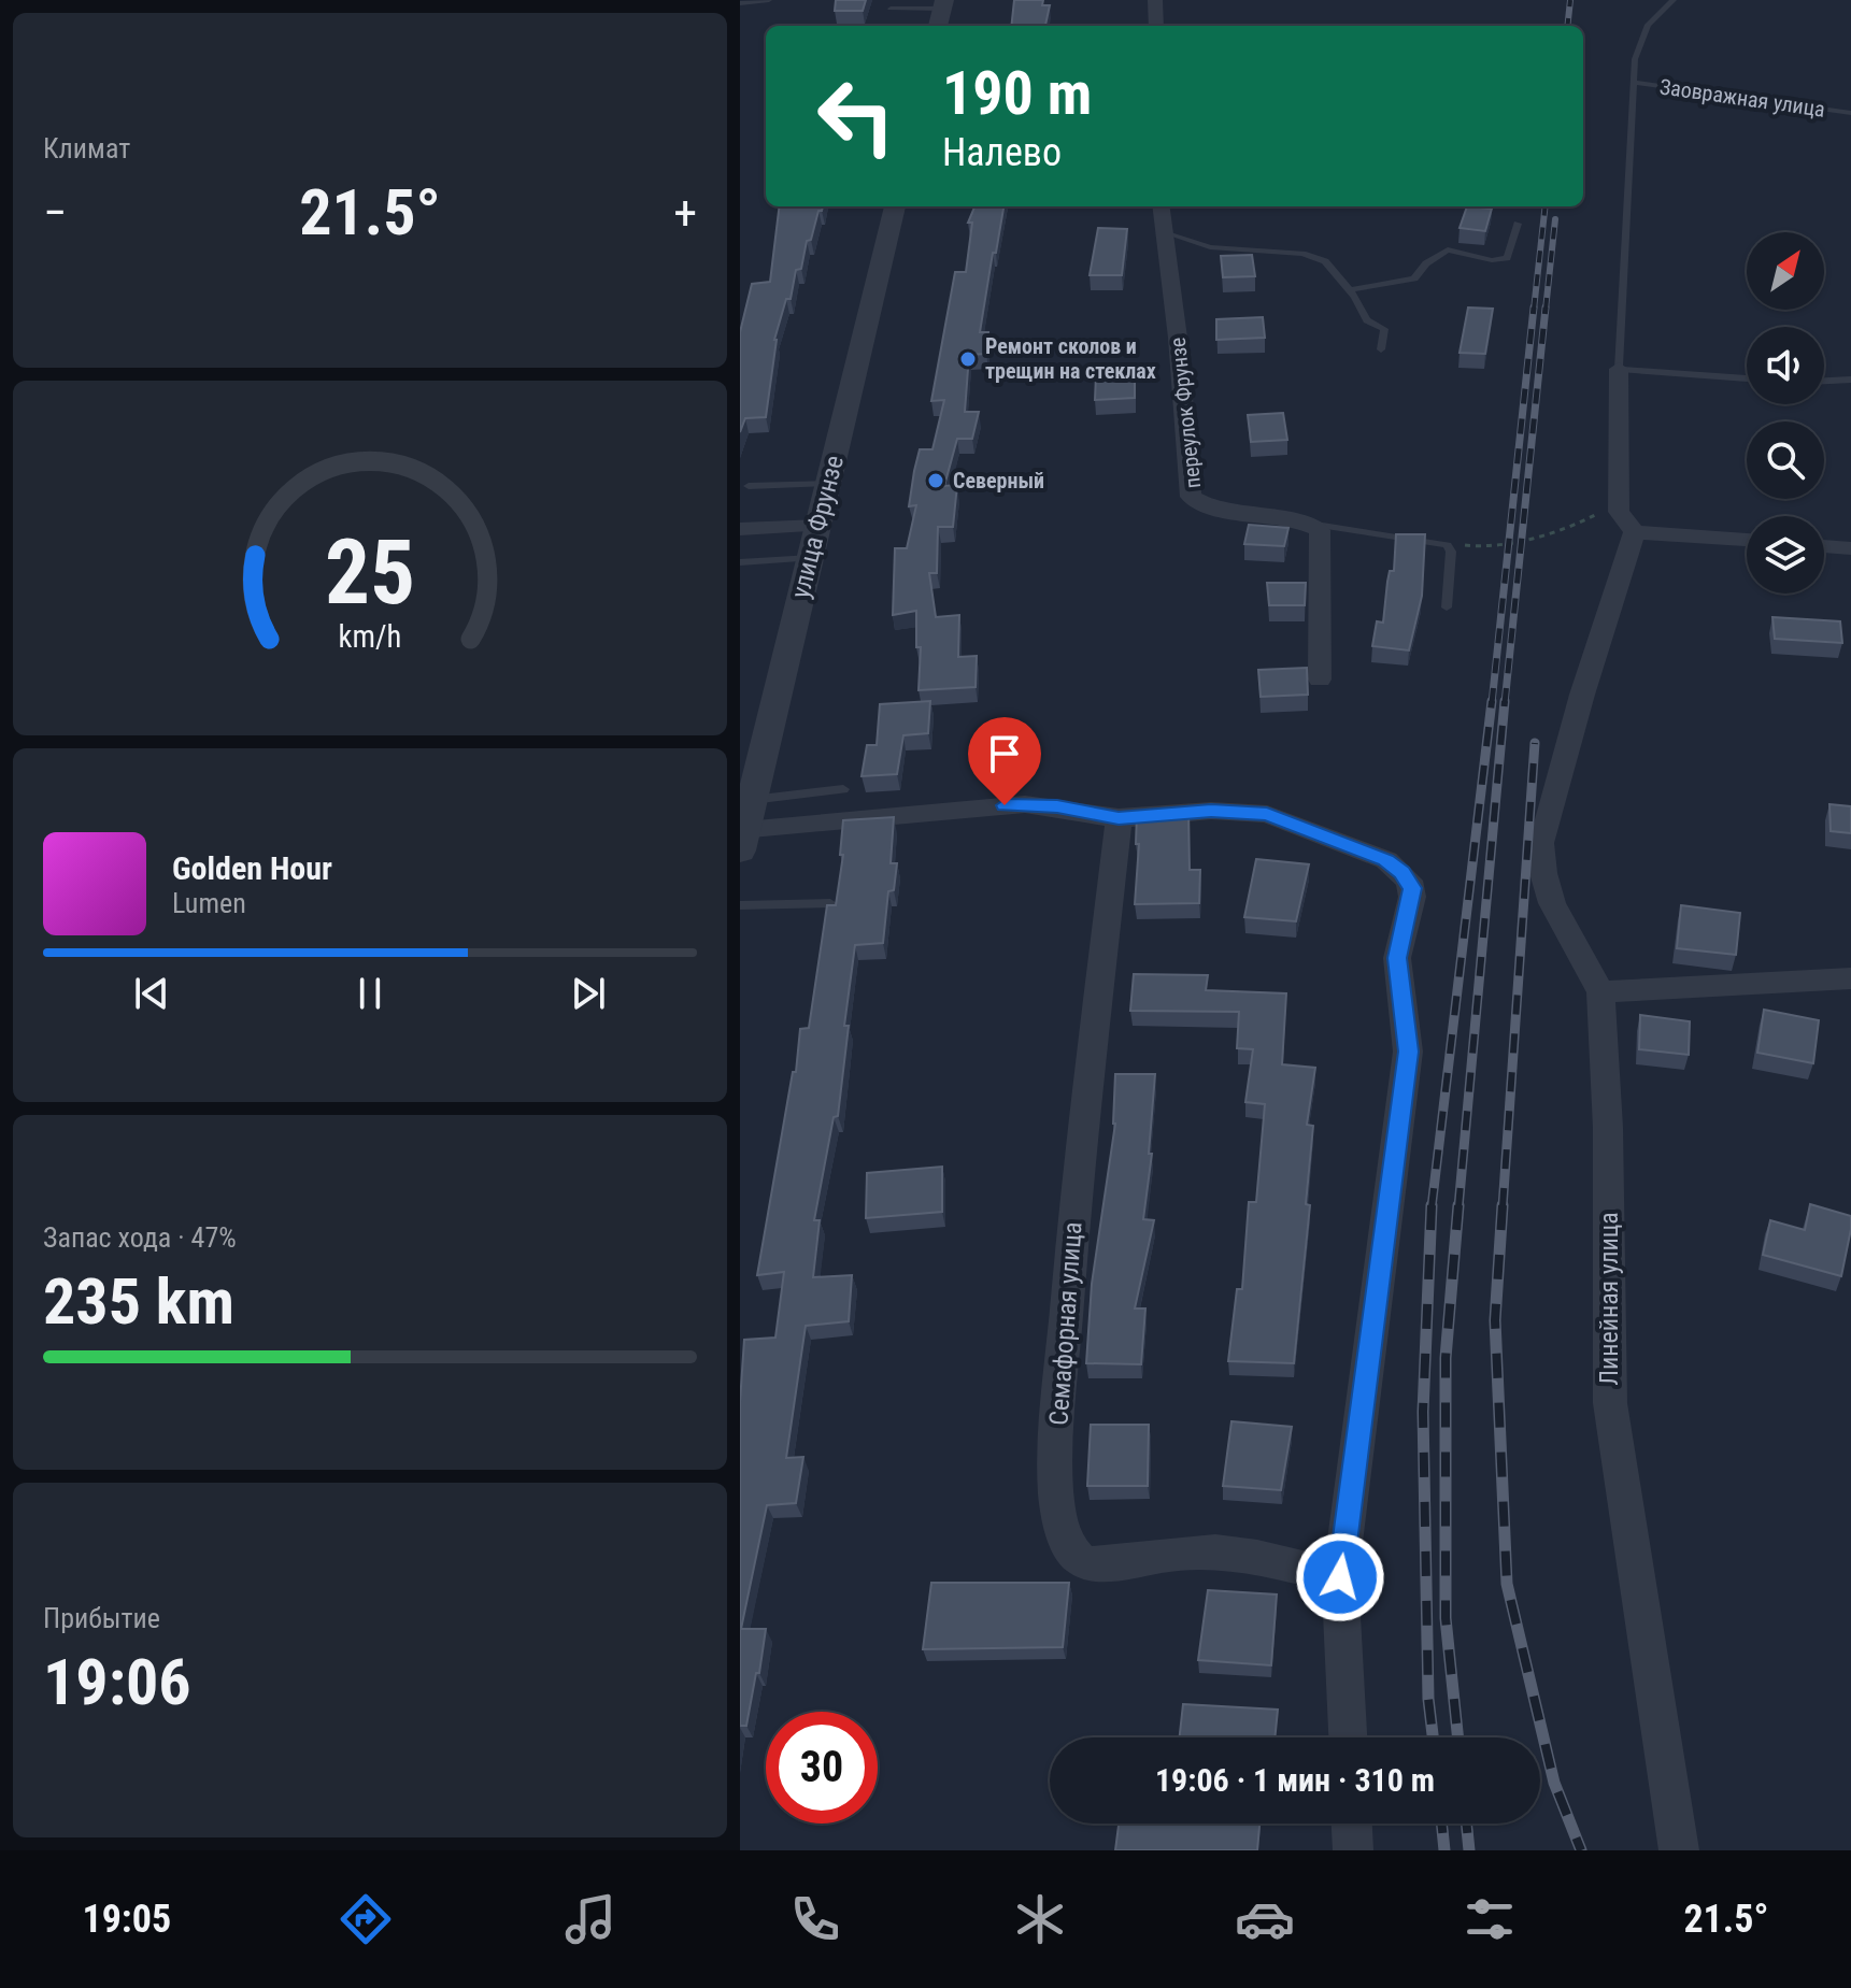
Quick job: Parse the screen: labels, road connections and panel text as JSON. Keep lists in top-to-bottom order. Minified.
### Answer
{"streets":{"street":["переулок Фрунзе","улица Фрунзе","Линейная улица","Семафорная улица"],"lane":["Заовражная улица"]},"places":["Ремонт сколов и трещин на стеклах","Северный"],"north":"top right","page":{"tile":["Климат",["Запас хода · 47%","235 km"],["Прибытие","19:06"]],"turn":["190 m","Налево"],"heat":["−","21.5°","+"],"song":["Golden Hour","Lumen"],"limit":"30","trip":"19:06 · 1 мин · 310 m","tabs":["19:05","21.5°"],"gauge":["25","km/h"]}}
